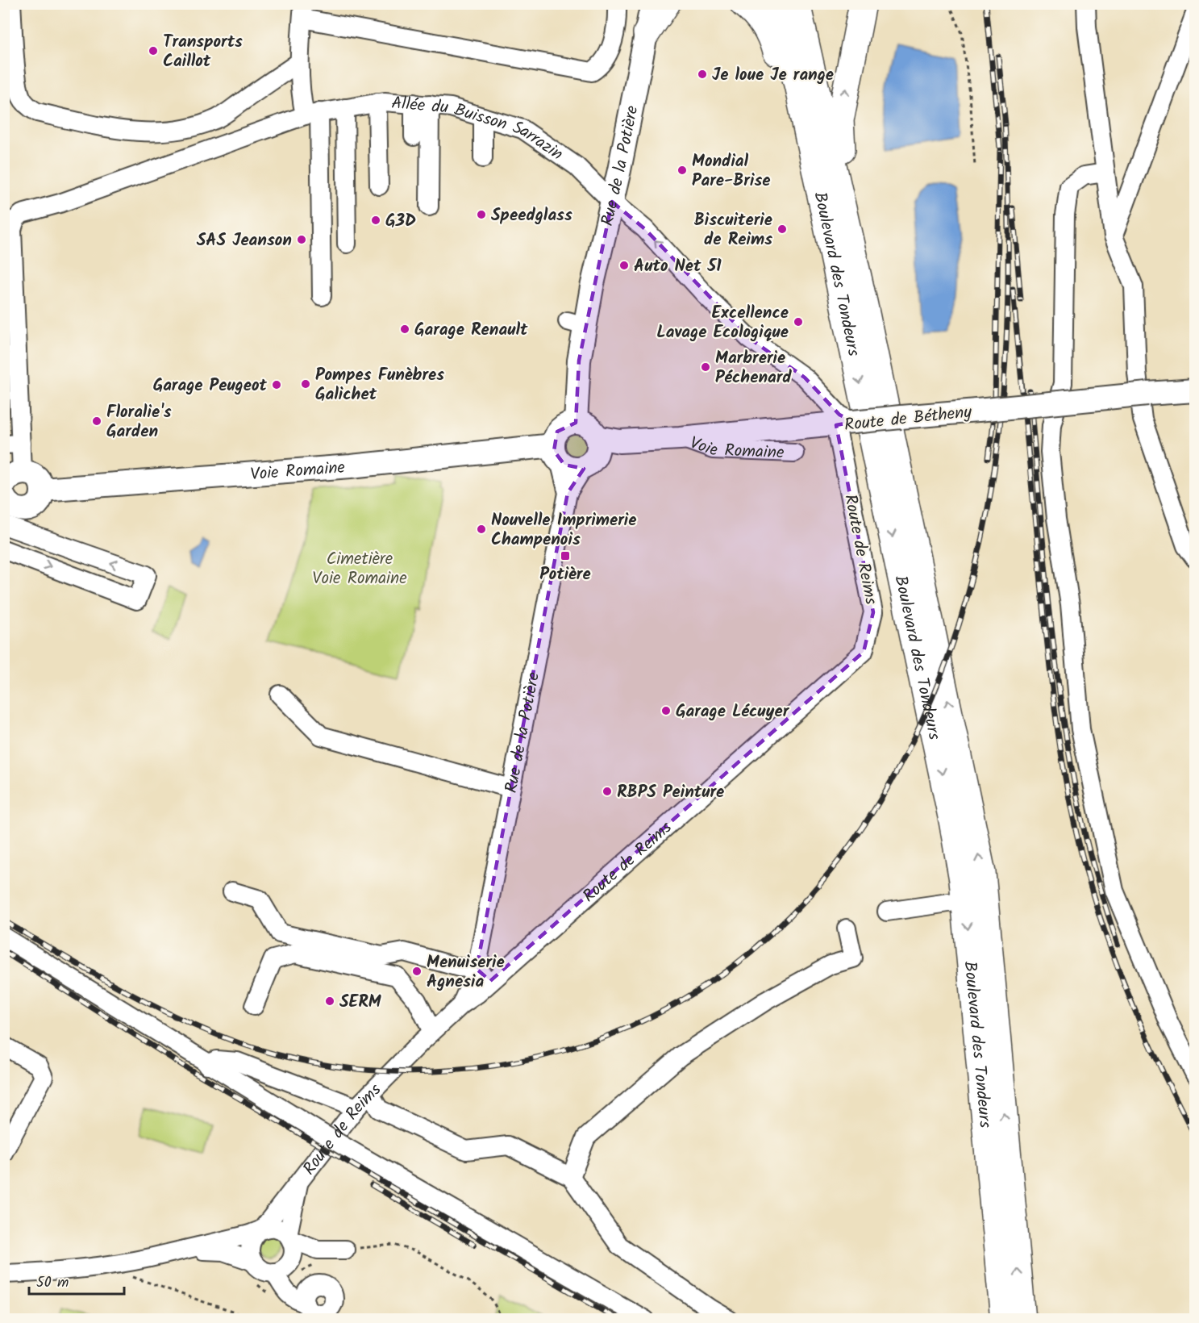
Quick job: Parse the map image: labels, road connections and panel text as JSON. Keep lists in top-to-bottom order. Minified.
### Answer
{"streets":{"highway":["Boulevard des Tondeurs"],"main road":["Rue de la Potière","Route de Bétheny","Voie Romaine"],"street":["Allée du Buisson Sarrazin","Route de Reims"]},"crossings":[["Allée du Buisson Sarrazin","Rue de la Potière"],["Allée du Buisson Sarrazin","Route de Bétheny"],["Allée du Buisson Sarrazin","Route de Reims"],["Rue de la Potière","Route de Bétheny"],["Rue de la Potière","Voie Romaine"],["Rue de la Potière","Route de Reims"],["Route de Bétheny","Voie Romaine"],["Route de Bétheny","Route de Reims"]],"parks":["Cimetière Voie Romaine"],"places":{"other":["Transports Caillot","Je loue Je range","Mondial Pare-Brise","Speedglass","G3D","Biscuiterie de Reims","SAS Jeanson","Auto Net 51","Excellence Lavage Ecologique","Garage Renault","Marbrerie Péchenard","Pompes Funèbres Galichet","Garage Peugeot","Floralie's Garden","Nouvelle Imprimerie Champenois","Garage Lécuyer","RBPS Peinture","Menuiserie Agnesia","SERM"],"transit":["Potière"]},"scale_bar":"50 m"}
